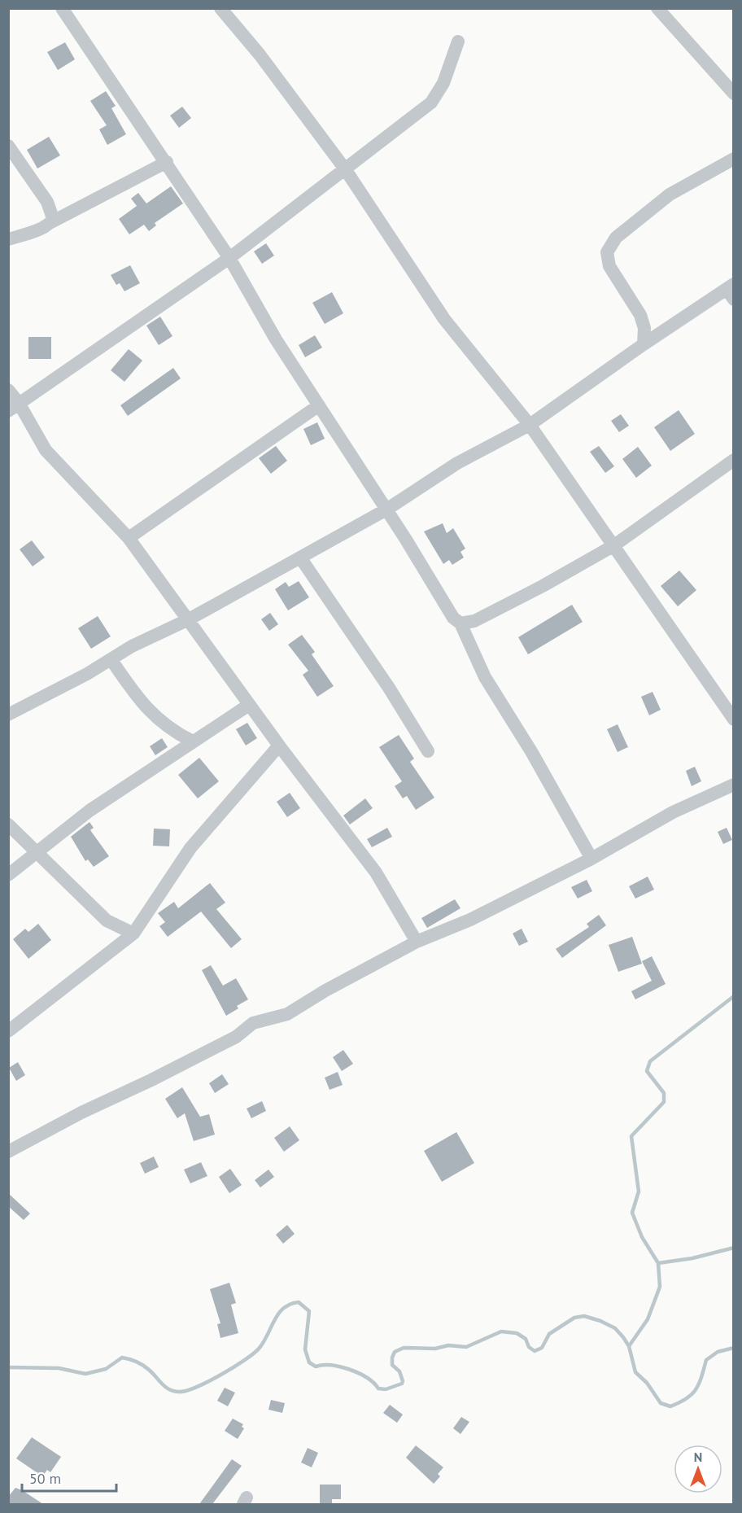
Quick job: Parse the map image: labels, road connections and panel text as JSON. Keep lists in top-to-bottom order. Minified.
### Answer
{"scale_bar":"50 m","north":"top"}
